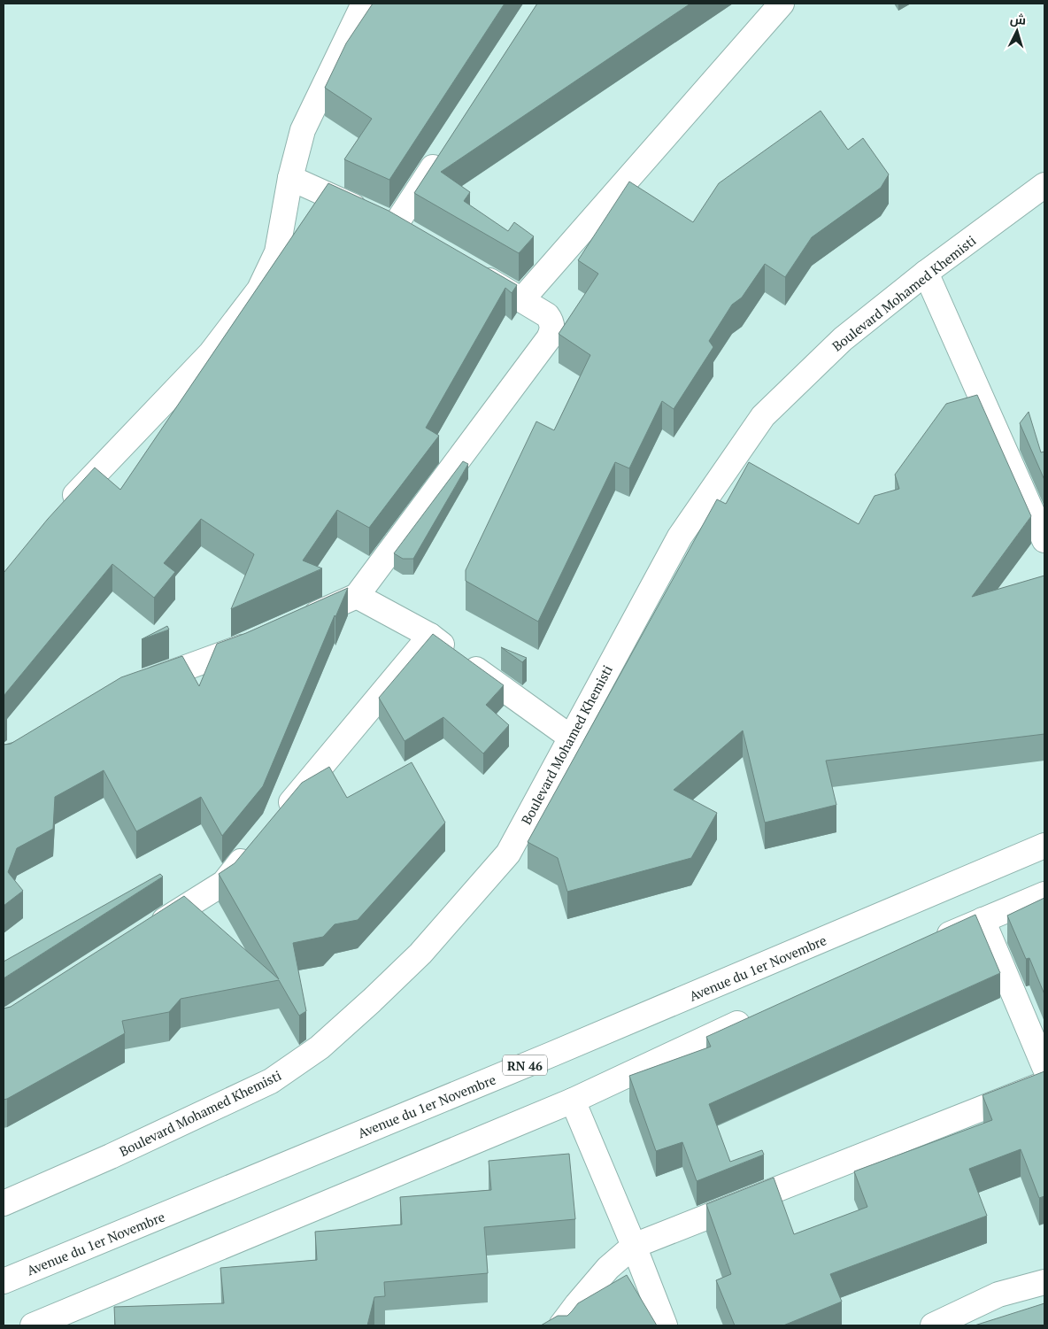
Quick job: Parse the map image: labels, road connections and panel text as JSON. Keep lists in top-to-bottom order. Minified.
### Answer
{"streets":{"street":["Boulevard Mohamed Khemisti","Avenue du 1er Novembre","RN 46"]},"north":"top"}
